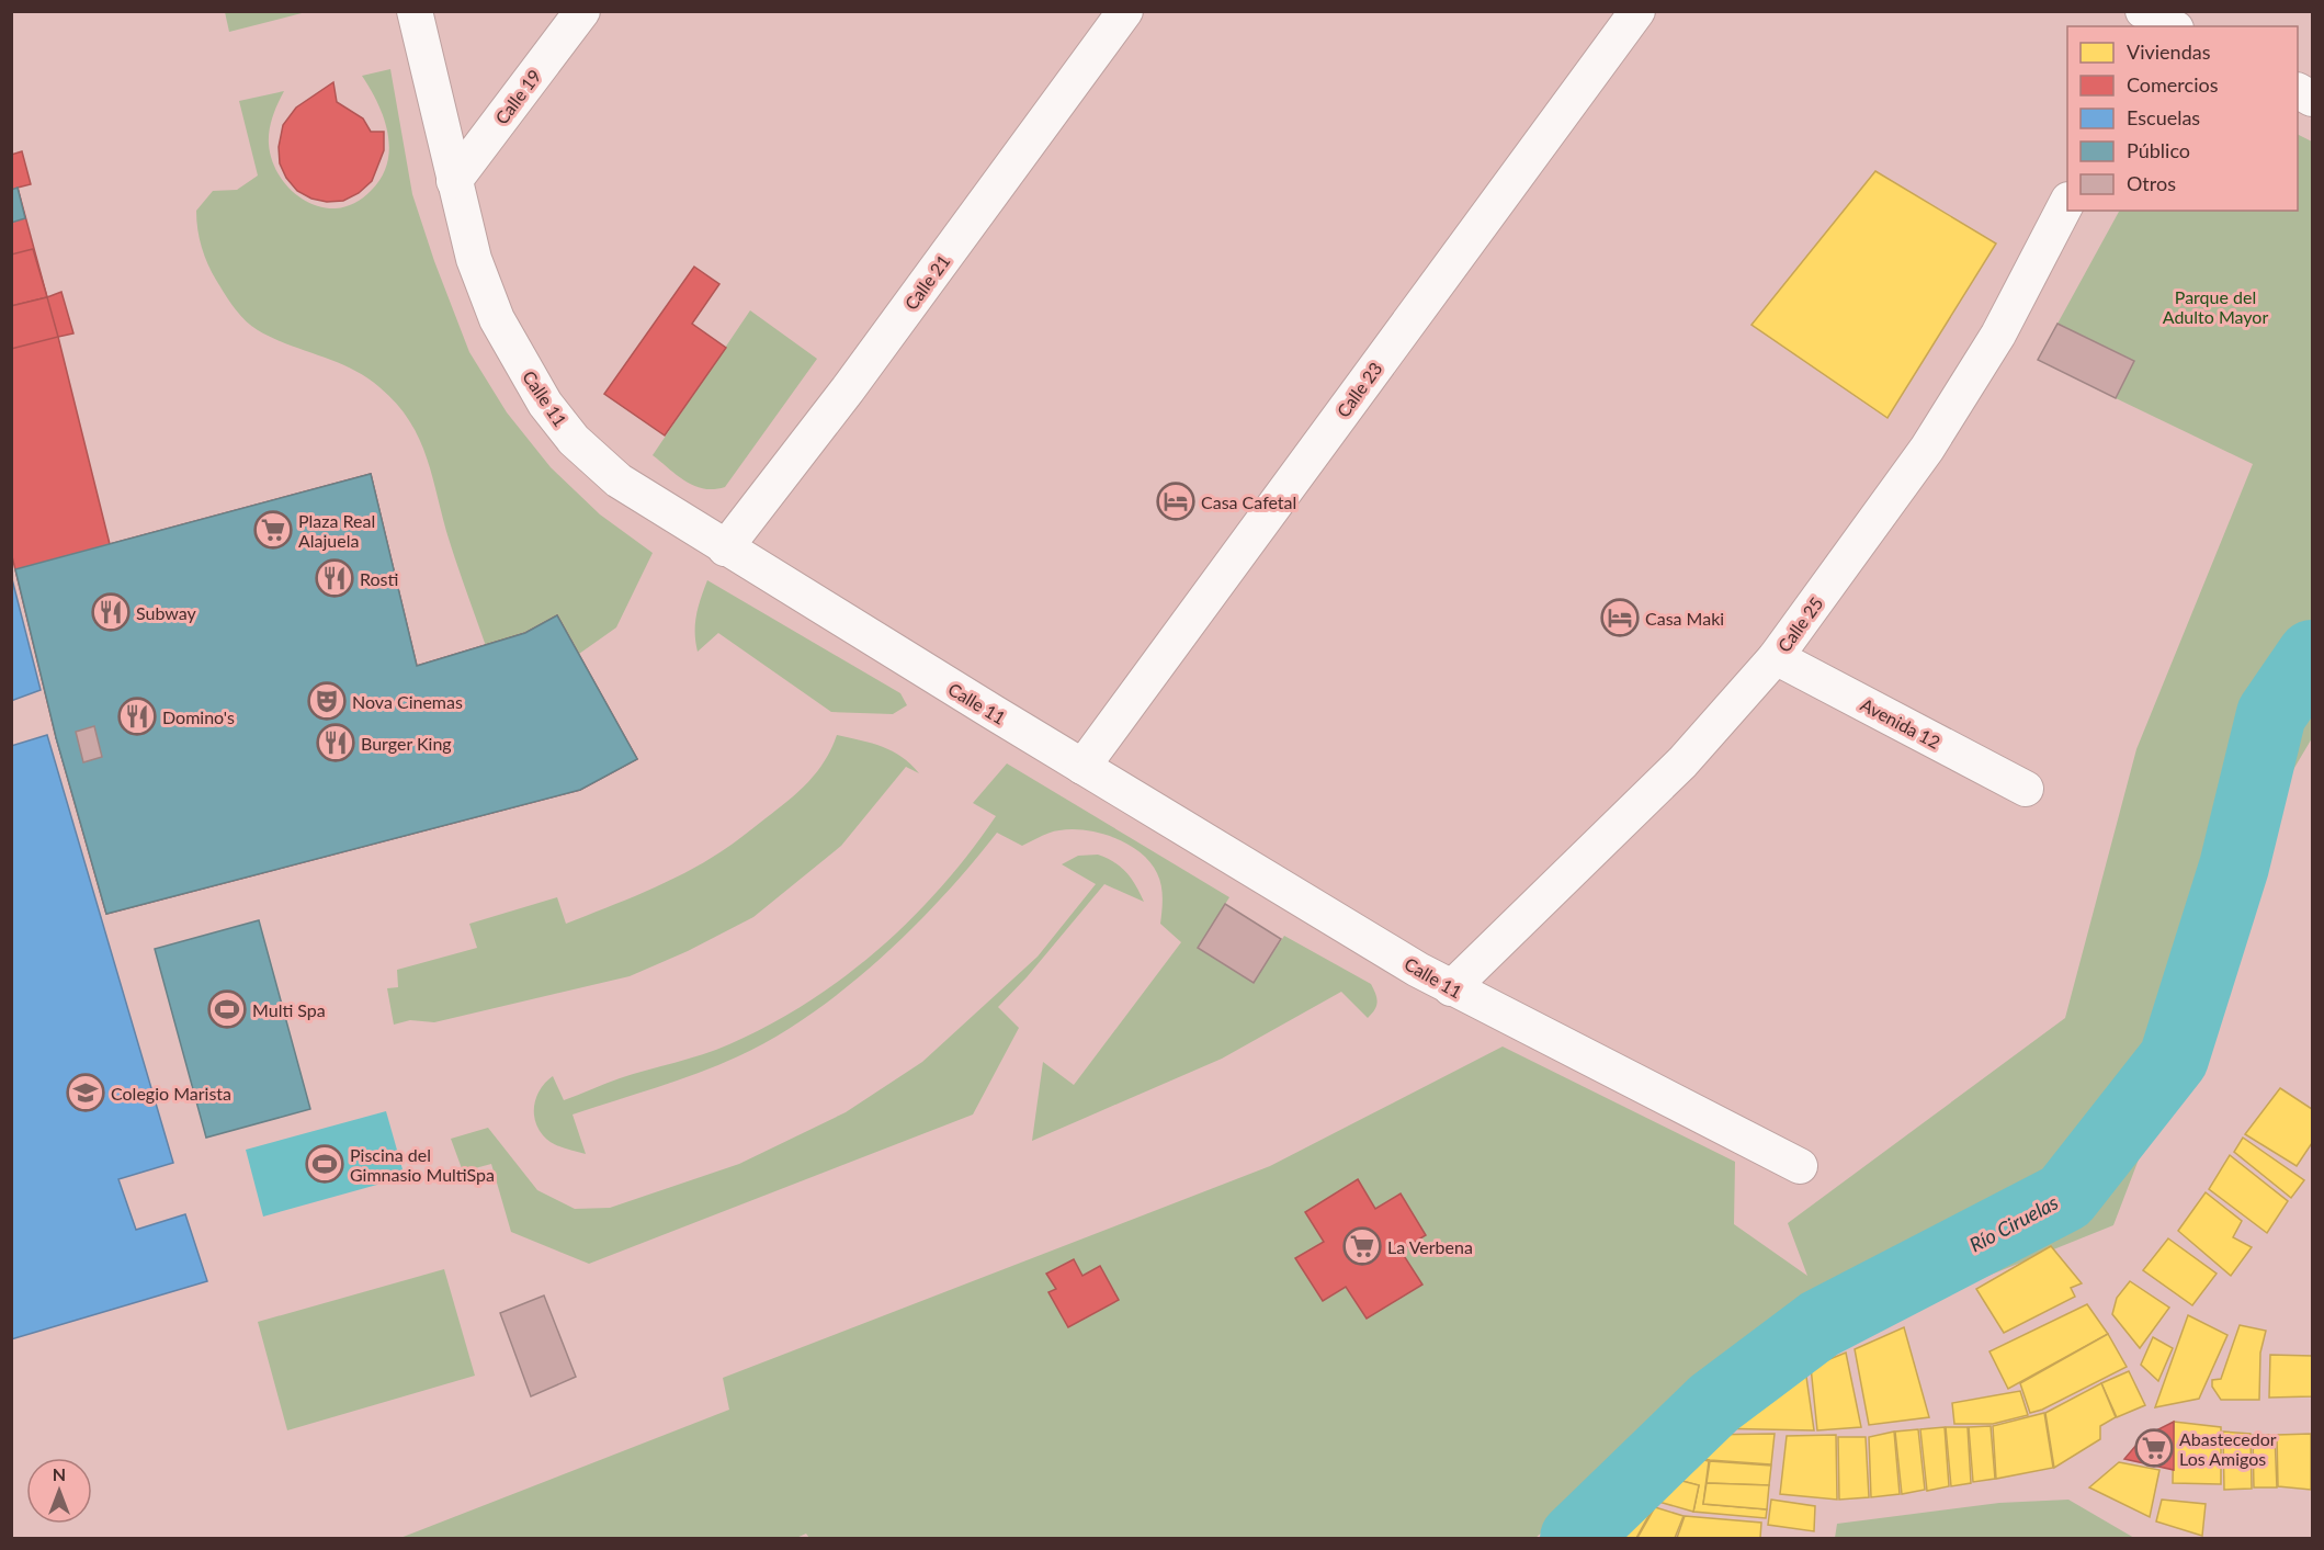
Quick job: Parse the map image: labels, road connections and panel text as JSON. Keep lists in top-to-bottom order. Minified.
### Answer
{"streets":{"street":["Calle 19","Calle 21","Calle 23","Calle 11","Calle 25","Avenida 12"]},"crossings":[["Calle 19","Calle 11"],["Calle 21","Calle 11"],["Calle 23","Calle 11"],["Calle 11","Calle 25"],["Calle 25","Avenida 12"]],"water":["Río Ciruelas"],"parks":["Parque del Adulto Mayor"],"places":{"hotel":["Casa Cafetal","Casa Maki"],"supermarket":["Plaza Real Alajuela","La Verbena","Abastecedor Los Amigos"],"restaurant":["Rosti","Subway","Domino's","Burger King"],"theatre":["Nova Cinemas"],"sports":["Multi Spa","Piscina del Gimnasio MultiSpa"],"school or university":["Colegio Marista"]},"legend":["Viviendas","Comercios","Escuelas","Público","Otros"],"north":"top"}
